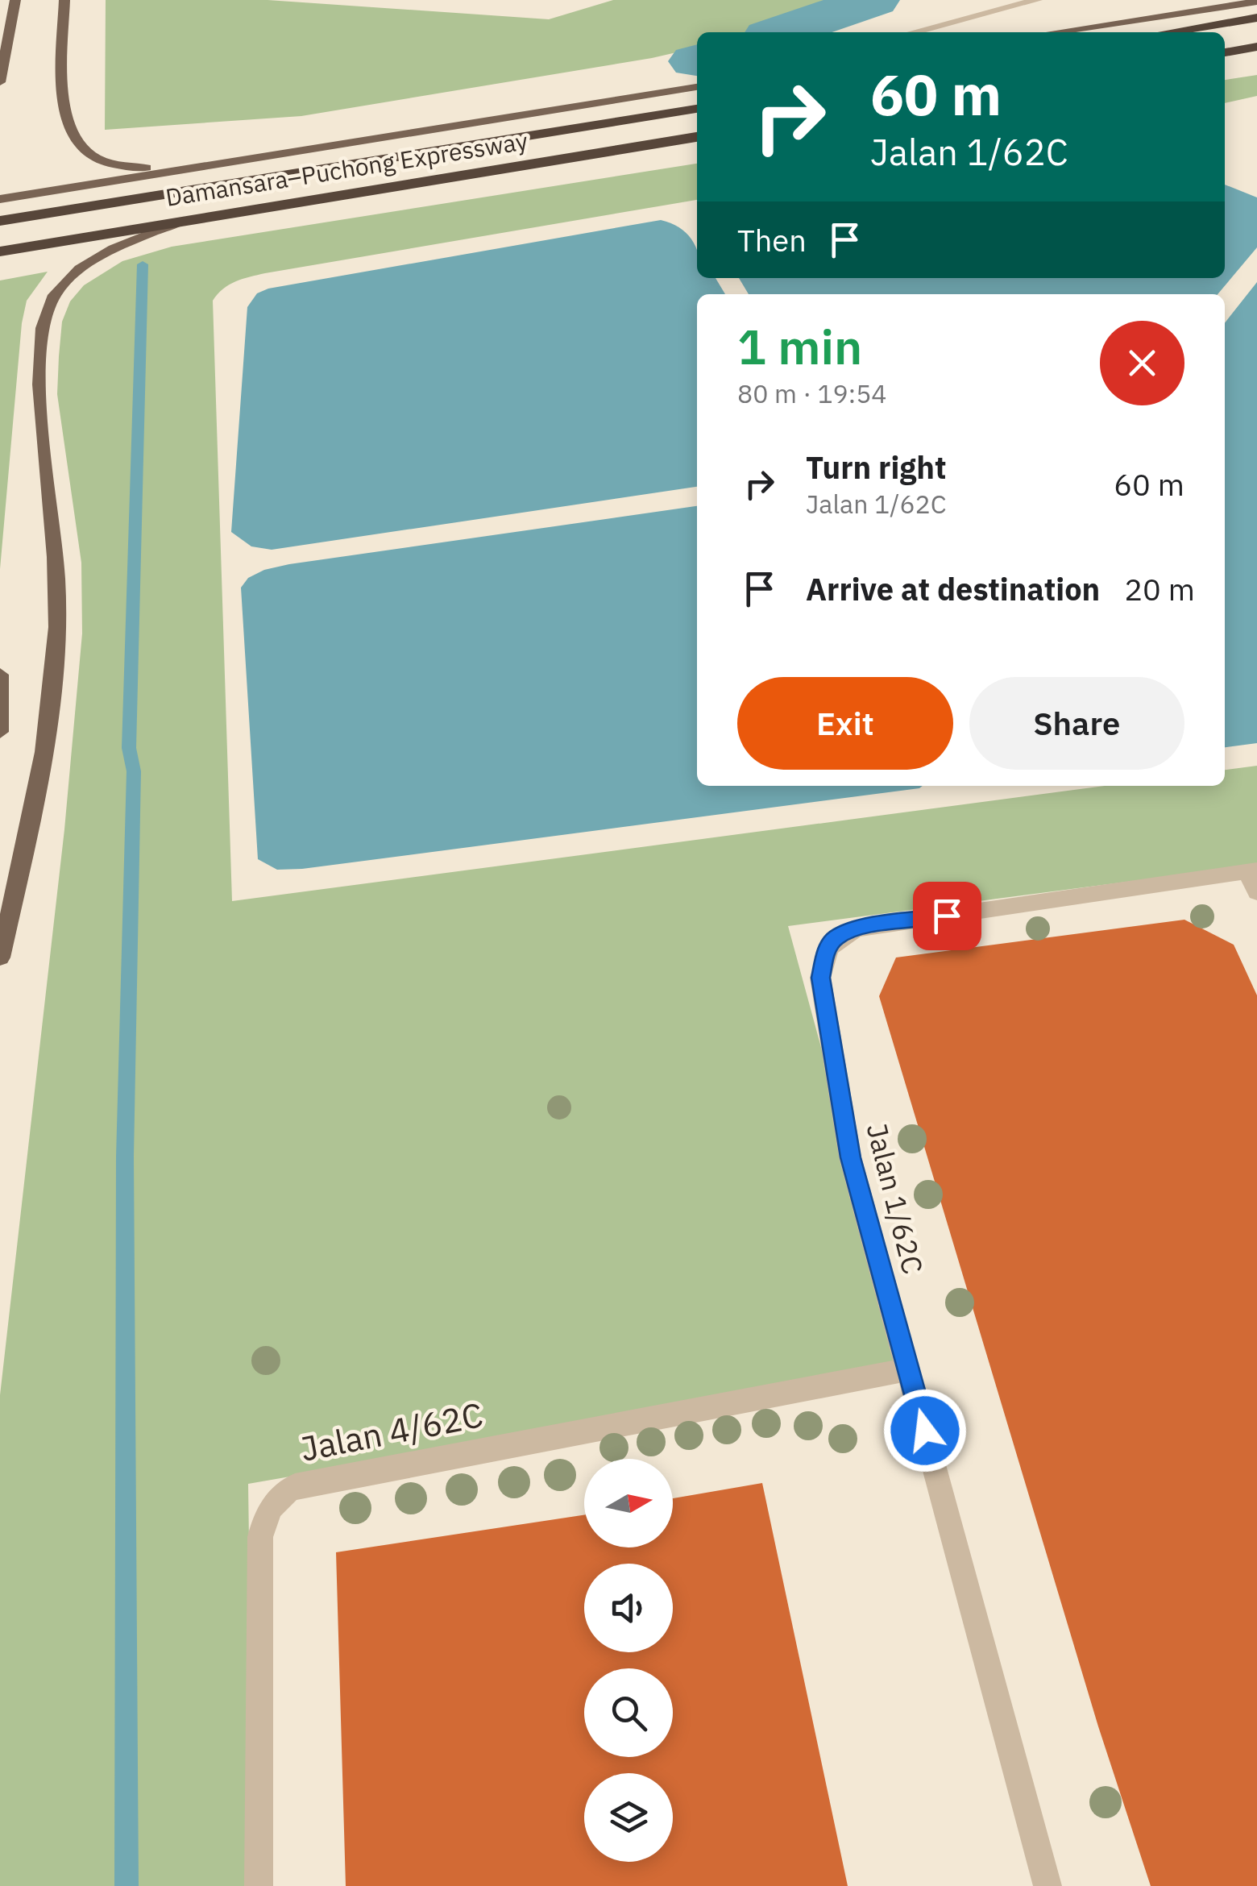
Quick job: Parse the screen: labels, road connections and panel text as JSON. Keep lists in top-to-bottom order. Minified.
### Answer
{"streets":{"highway":["Damansara–Puchong Expressway"],"street":["Jalan 1/62C","Jalan 4/62C"]},"crossings":[["Jalan 1/62C","Jalan 4/62C"]],"north":"right","page":{"turn":["60 m","Jalan 1/62C"],"then":"Then","heading":["1 min","80 m · 19:54"],"list":[{"name":"Turn right","note":"Jalan 1/62C","value":"60 m"},{"name":"Arrive at destination","value":"20 m"}],"buttons":["Exit","Share"]}}
